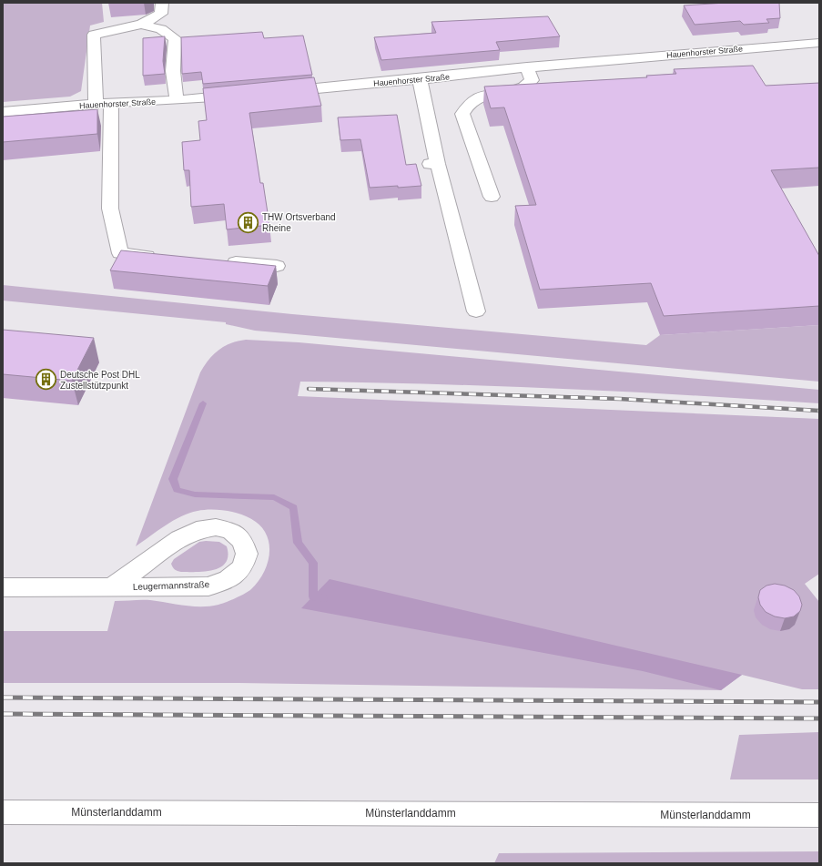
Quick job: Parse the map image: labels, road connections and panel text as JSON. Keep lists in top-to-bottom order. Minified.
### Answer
{"streets":{"street":["Hauenhorster Straße","Leugermannstraße","Münsterlanddamm"]},"places":{"building":["THW Ortsverband Rheine","Deutsche Post DHL Zustellstützpunkt"]}}
